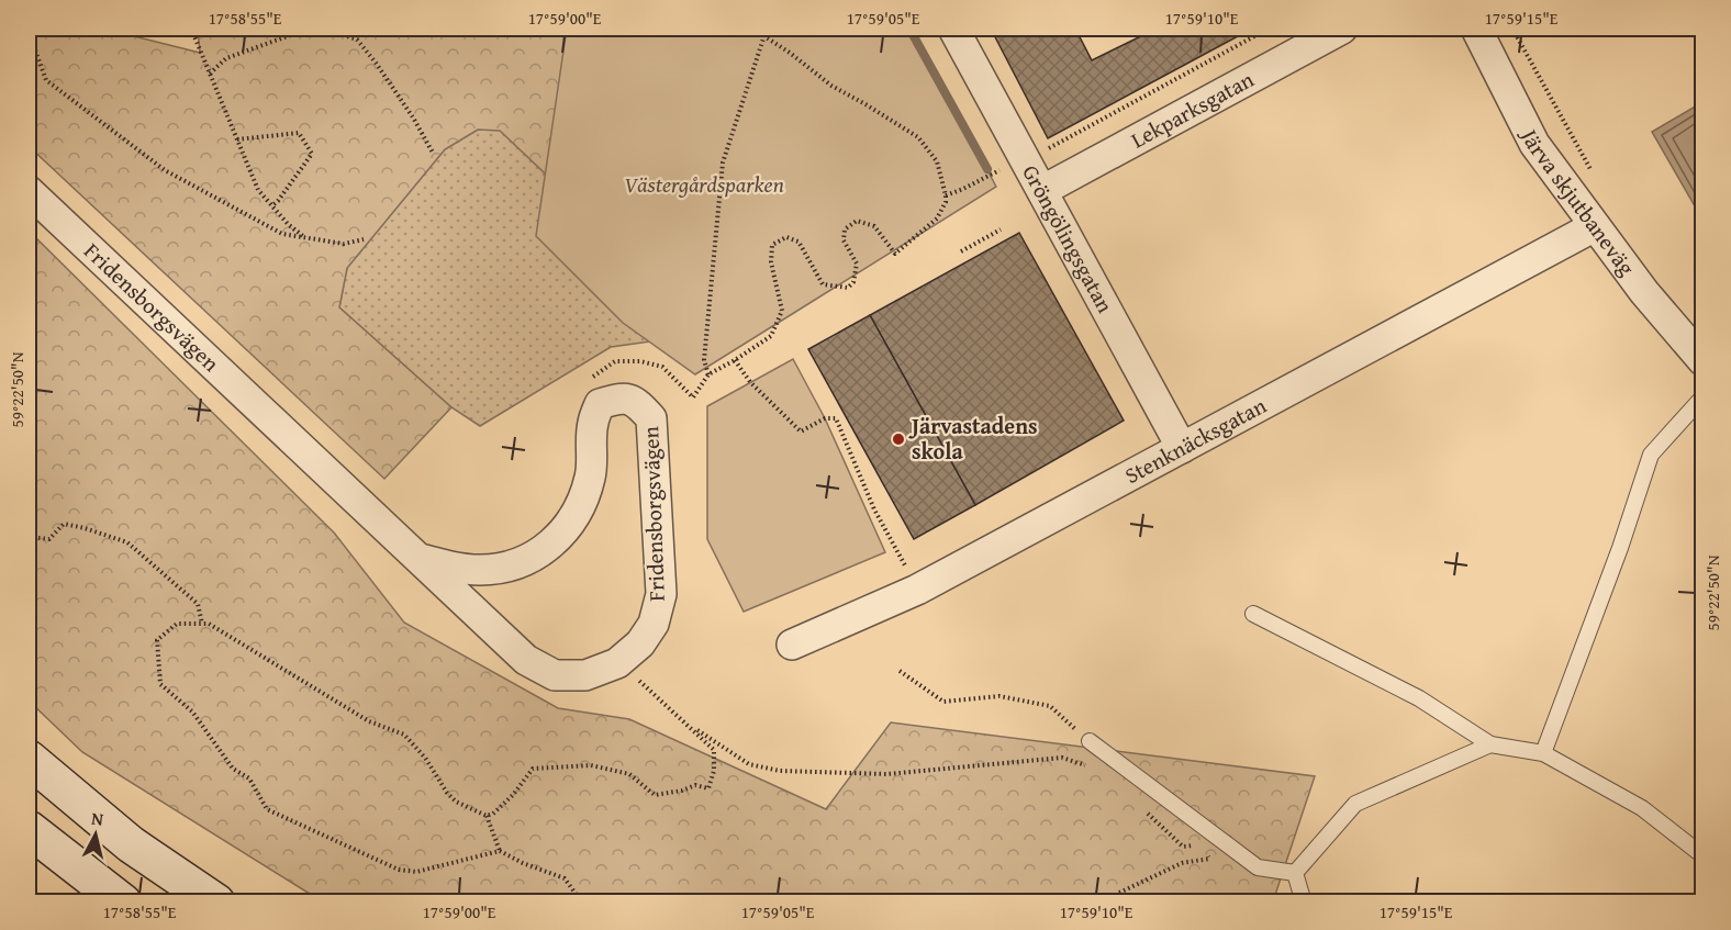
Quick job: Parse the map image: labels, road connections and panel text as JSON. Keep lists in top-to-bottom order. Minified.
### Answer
{"streets":{"street":["Lekparksgatan","Järva skjutbaneväg","Gröngölingsgatan","Fridensborgsvägen","Stenknäcksgatan"]},"crossings":[["Lekparksgatan","Gröngölingsgatan"],["Järva skjutbaneväg","Stenknäcksgatan"],["Gröngölingsgatan","Stenknäcksgatan"]],"parks":["Västergårdsparken"],"places":["Järvastadens skola"],"north":"top","coordinates":["17°58'55\"E","17°59'00\"E","17°59'05\"E","17°59'10\"E","17°59'15\"E","59°22'50\"N"]}
